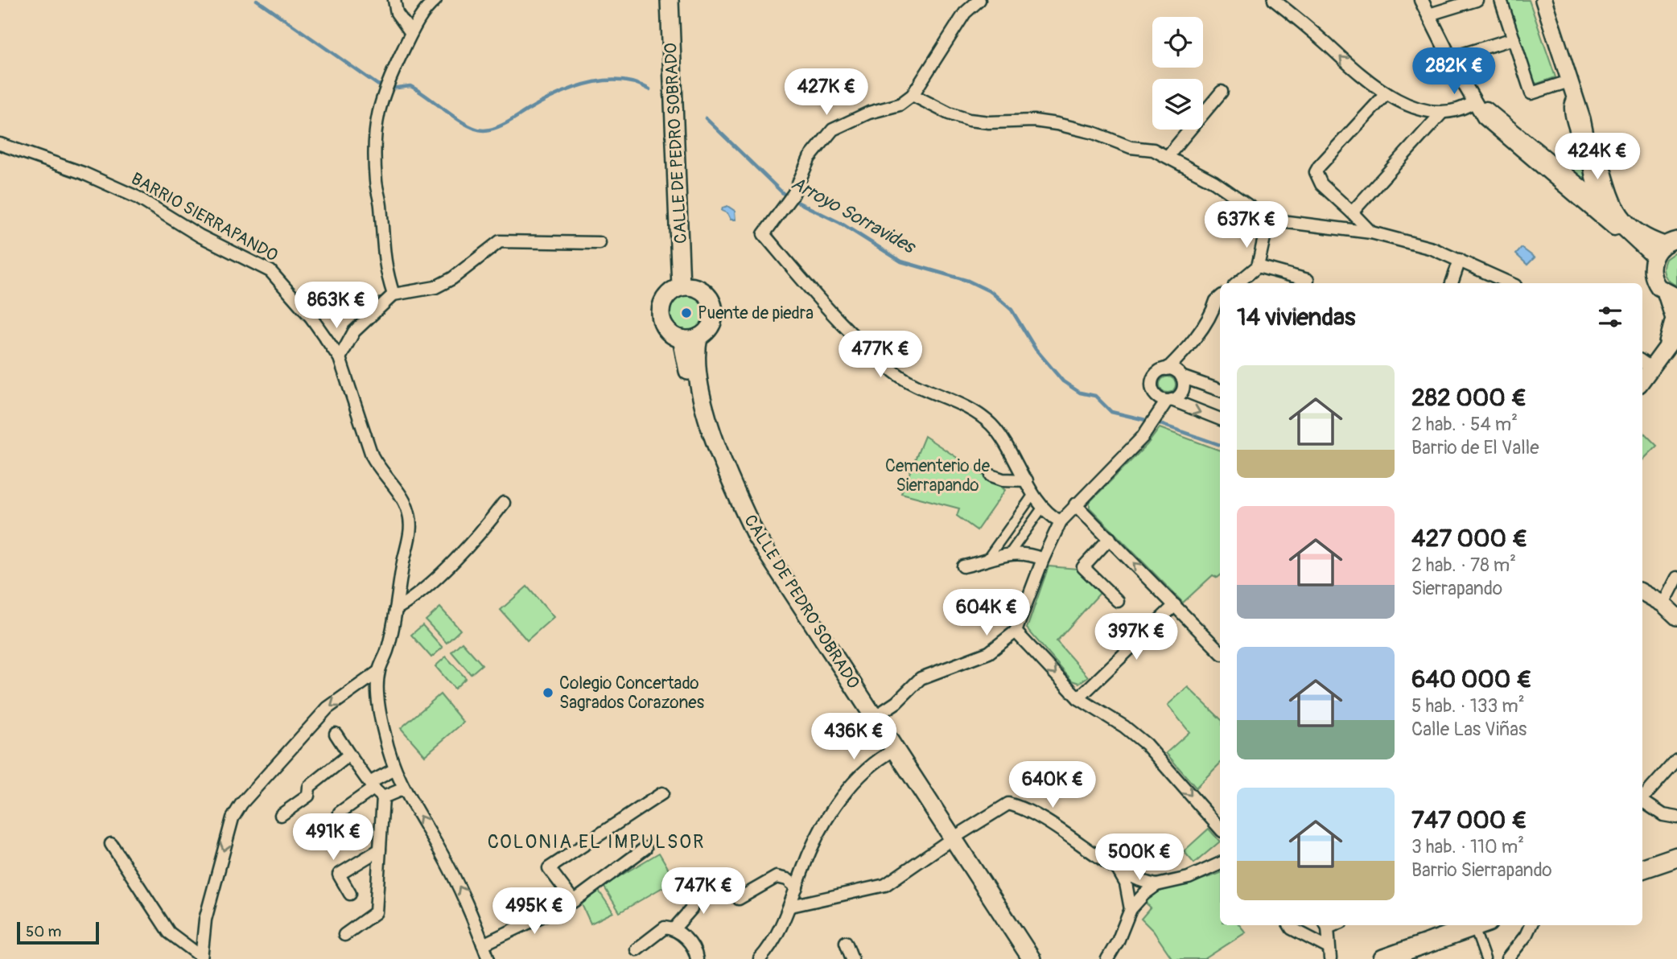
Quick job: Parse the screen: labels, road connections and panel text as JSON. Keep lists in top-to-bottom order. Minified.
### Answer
{"streets":{"main road":["CALLE DE PEDRO SOBRADO"],"street":["BARRIO SIERRAPANDO"]},"districts":["COLONIA EL IMPULSOR"],"water":["Arroyo Sorravides"],"parks":["Cementerio de Sierrapando"],"places":["Puente de piedra","Colegio Concertado Sagrados Corazones"],"scale_bar":"50 m","page":{"price":["282K €","427K €","424K €","637K €","863K €","477K €","604K €","397K €","436K €","640K €","491K €","500K €","747K €","495K €"],"heading":"14 viviendas","list":[{"name":"282 000 €","note":"2 hab. · 54 m² · Barrio de El Valle"},{"name":"427 000 €","note":"2 hab. · 78 m² · Sierrapando"},{"name":"640 000 €","note":"5 hab. · 133 m² · Calle Las Viñas"},{"name":"747 000 €","note":"3 hab. · 110 m² · Barrio Sierrapando"}],"scale":"50 m"}}
